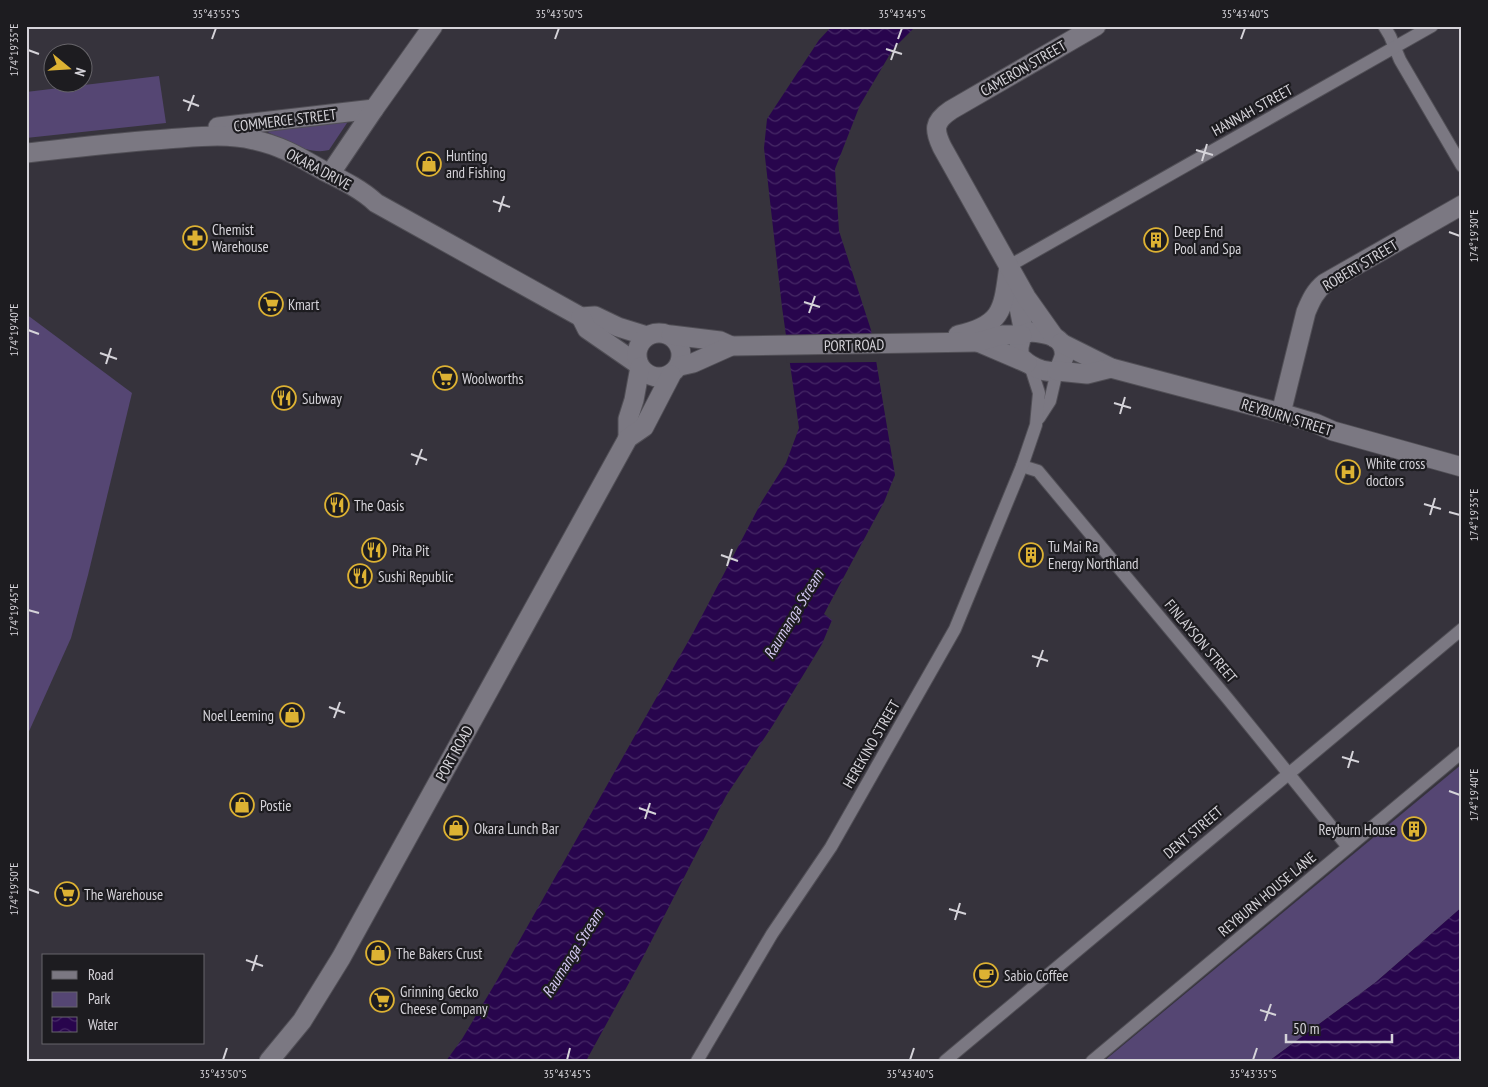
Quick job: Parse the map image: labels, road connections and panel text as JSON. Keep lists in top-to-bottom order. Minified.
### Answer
{"streets":{"main road":["CAMERON STREET","COMMERCE STREET","OKARA DRIVE","ROBERT STREET","PORT ROAD","REYBURN STREET"],"street":["HANNAH STREET","FINLAYSON STREET","HEREKINO STREET","DENT STREET","REYBURN HOUSE LANE"]},"crossings":[["CAMERON STREET","REYBURN STREET"],["HANNAH STREET","REYBURN STREET"],["COMMERCE STREET","OKARA DRIVE"],["OKARA DRIVE","PORT ROAD"],["ROBERT STREET","REYBURN STREET"],["PORT ROAD","REYBURN STREET"],["PORT ROAD","HEREKINO STREET"],["REYBURN STREET","HEREKINO STREET"],["FINLAYSON STREET","HEREKINO STREET"],["FINLAYSON STREET","DENT STREET"],["FINLAYSON STREET","REYBURN HOUSE LANE"]],"water":["Raumanga Stream"],"places":{"shop":["Hunting and Fishing","Noel Leeming","Postie","Okara Lunch Bar","The Bakers Crust"],"pharmacy":["Chemist Warehouse"],"building":["Deep End Pool and Spa","Tu Mai Ra Energy Northland","Reyburn House"],"supermarket":["Kmart","Woolworths","The Warehouse","Grinning Gecko Cheese Company"],"restaurant":["Subway","The Oasis","Pita Pit","Sushi Republic"],"hospital":["White cross doctors"],"cafe":["Sabio Coffee"]},"legend":["Road","Park","Water"],"scale_bar":"50 m","north":"right","coordinates":["35°43'55\"S","35°43'50\"S","35°43'45\"S","35°43'40\"S","174°19'35\"E","174°19'30\"E","174°19'40\"E","174°19'45\"E","174°19'50\"E","35°43'35\"S"]}
